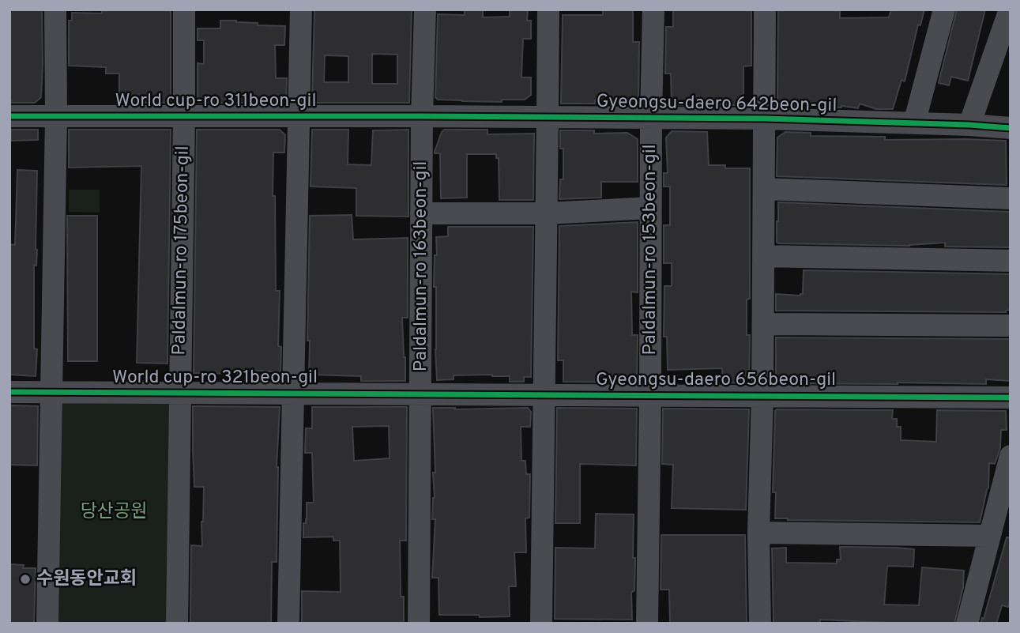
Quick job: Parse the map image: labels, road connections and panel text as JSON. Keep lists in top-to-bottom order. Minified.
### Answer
{"streets":{"street":["World cup-ro 311beon-gil","Gyeongsu-daero 642beon-gil","Paldalmun-ro 153beon-gil","Paldalmun-ro 175beon-gil","Paldalmun-ro 163beon-gil","World cup-ro 321beon-gil","Gyeongsu-daero 656beon-gil"]},"crossings":[["World cup-ro 311beon-gil","Gyeongsu-daero 642beon-gil"],["World cup-ro 311beon-gil","Paldalmun-ro 175beon-gil"],["World cup-ro 311beon-gil","Paldalmun-ro 163beon-gil"],["World cup-ro 311beon-gil","World cup-ro 321beon-gil"],["Gyeongsu-daero 642beon-gil","Paldalmun-ro 153beon-gil"],["Gyeongsu-daero 642beon-gil","Paldalmun-ro 163beon-gil"],["Gyeongsu-daero 642beon-gil","Gyeongsu-daero 656beon-gil"],["Paldalmun-ro 153beon-gil","Gyeongsu-daero 656beon-gil"],["Paldalmun-ro 175beon-gil","World cup-ro 321beon-gil"],["Paldalmun-ro 163beon-gil","World cup-ro 321beon-gil"],["Paldalmun-ro 163beon-gil","Gyeongsu-daero 656beon-gil"],["World cup-ro 321beon-gil","Gyeongsu-daero 656beon-gil"]],"parks":["당산공원"],"places":["수원동안교회"]}
